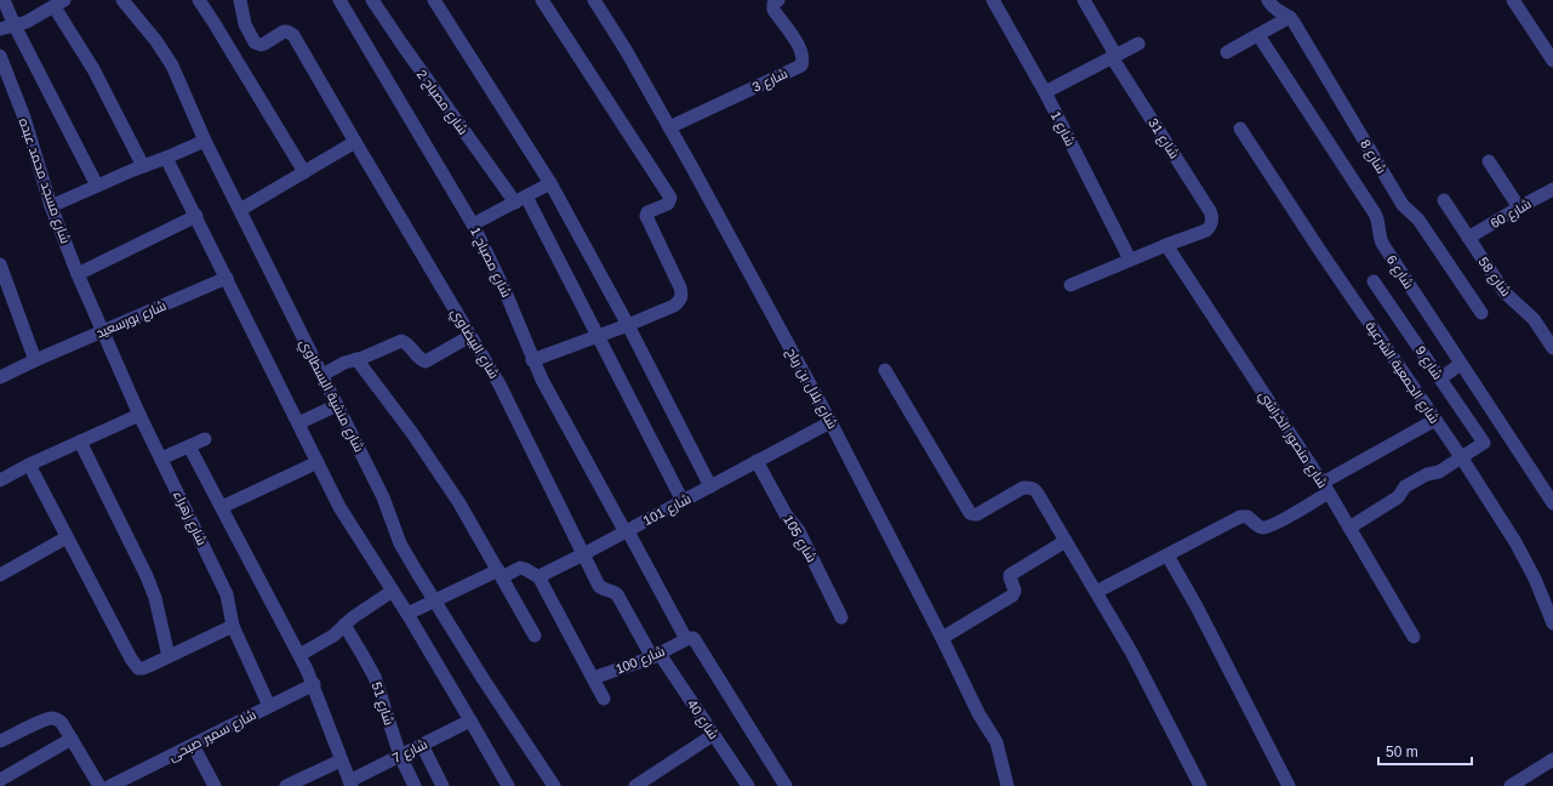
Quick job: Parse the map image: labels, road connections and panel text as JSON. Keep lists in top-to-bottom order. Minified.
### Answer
{"streets":{"street":["شارع 3","شارع مصباح 2","شارع 1","شارع 31","شارع 8","شارع مسجد محمد عبده","شارع 60","شارع مصباح 1","شارع 6","شارع 58","شارع بورسعيد","شارع البيضاوي","شارع 9","شارع الجمعية الشرعية","شارع بلال بن رباح","شارع منشية البسطاوي","شارع منصور الخراشي","شارع 101","شارع زهراء","شارع 105","شارع 100","شارع 51","شارع 40","شارع سمير صبحى","شارع 7"]},"crossings":[["شارع 3","شارع بلال بن رباح"],["شارع مصباح 2","شارع 101"],["شارع 31","شارع منصور الخراشي"],["شارع مسجد محمد عبده","شارع بورسعيد"],["شارع مسجد محمد عبده","شارع زهراء"],["شارع 60","شارع 58"],["شارع مصباح 1","شارع 101"],["شارع مصباح 1","شارع 100"],["شارع بورسعيد","شارع زهراء"],["شارع البيضاوي","شارع 101"],["شارع البيضاوي","شارع 100"],["شارع البيضاوي","شارع 40"],["شارع 9","شارع الجمعية الشرعية"],["شارع بلال بن رباح","شارع 101"],["شارع 101","شارع 105"],["شارع زهراء","شارع سمير صبحى"],["شارع 100","شارع 40"],["شارع 51","شارع 7"]],"scale_bar":"50 m"}
